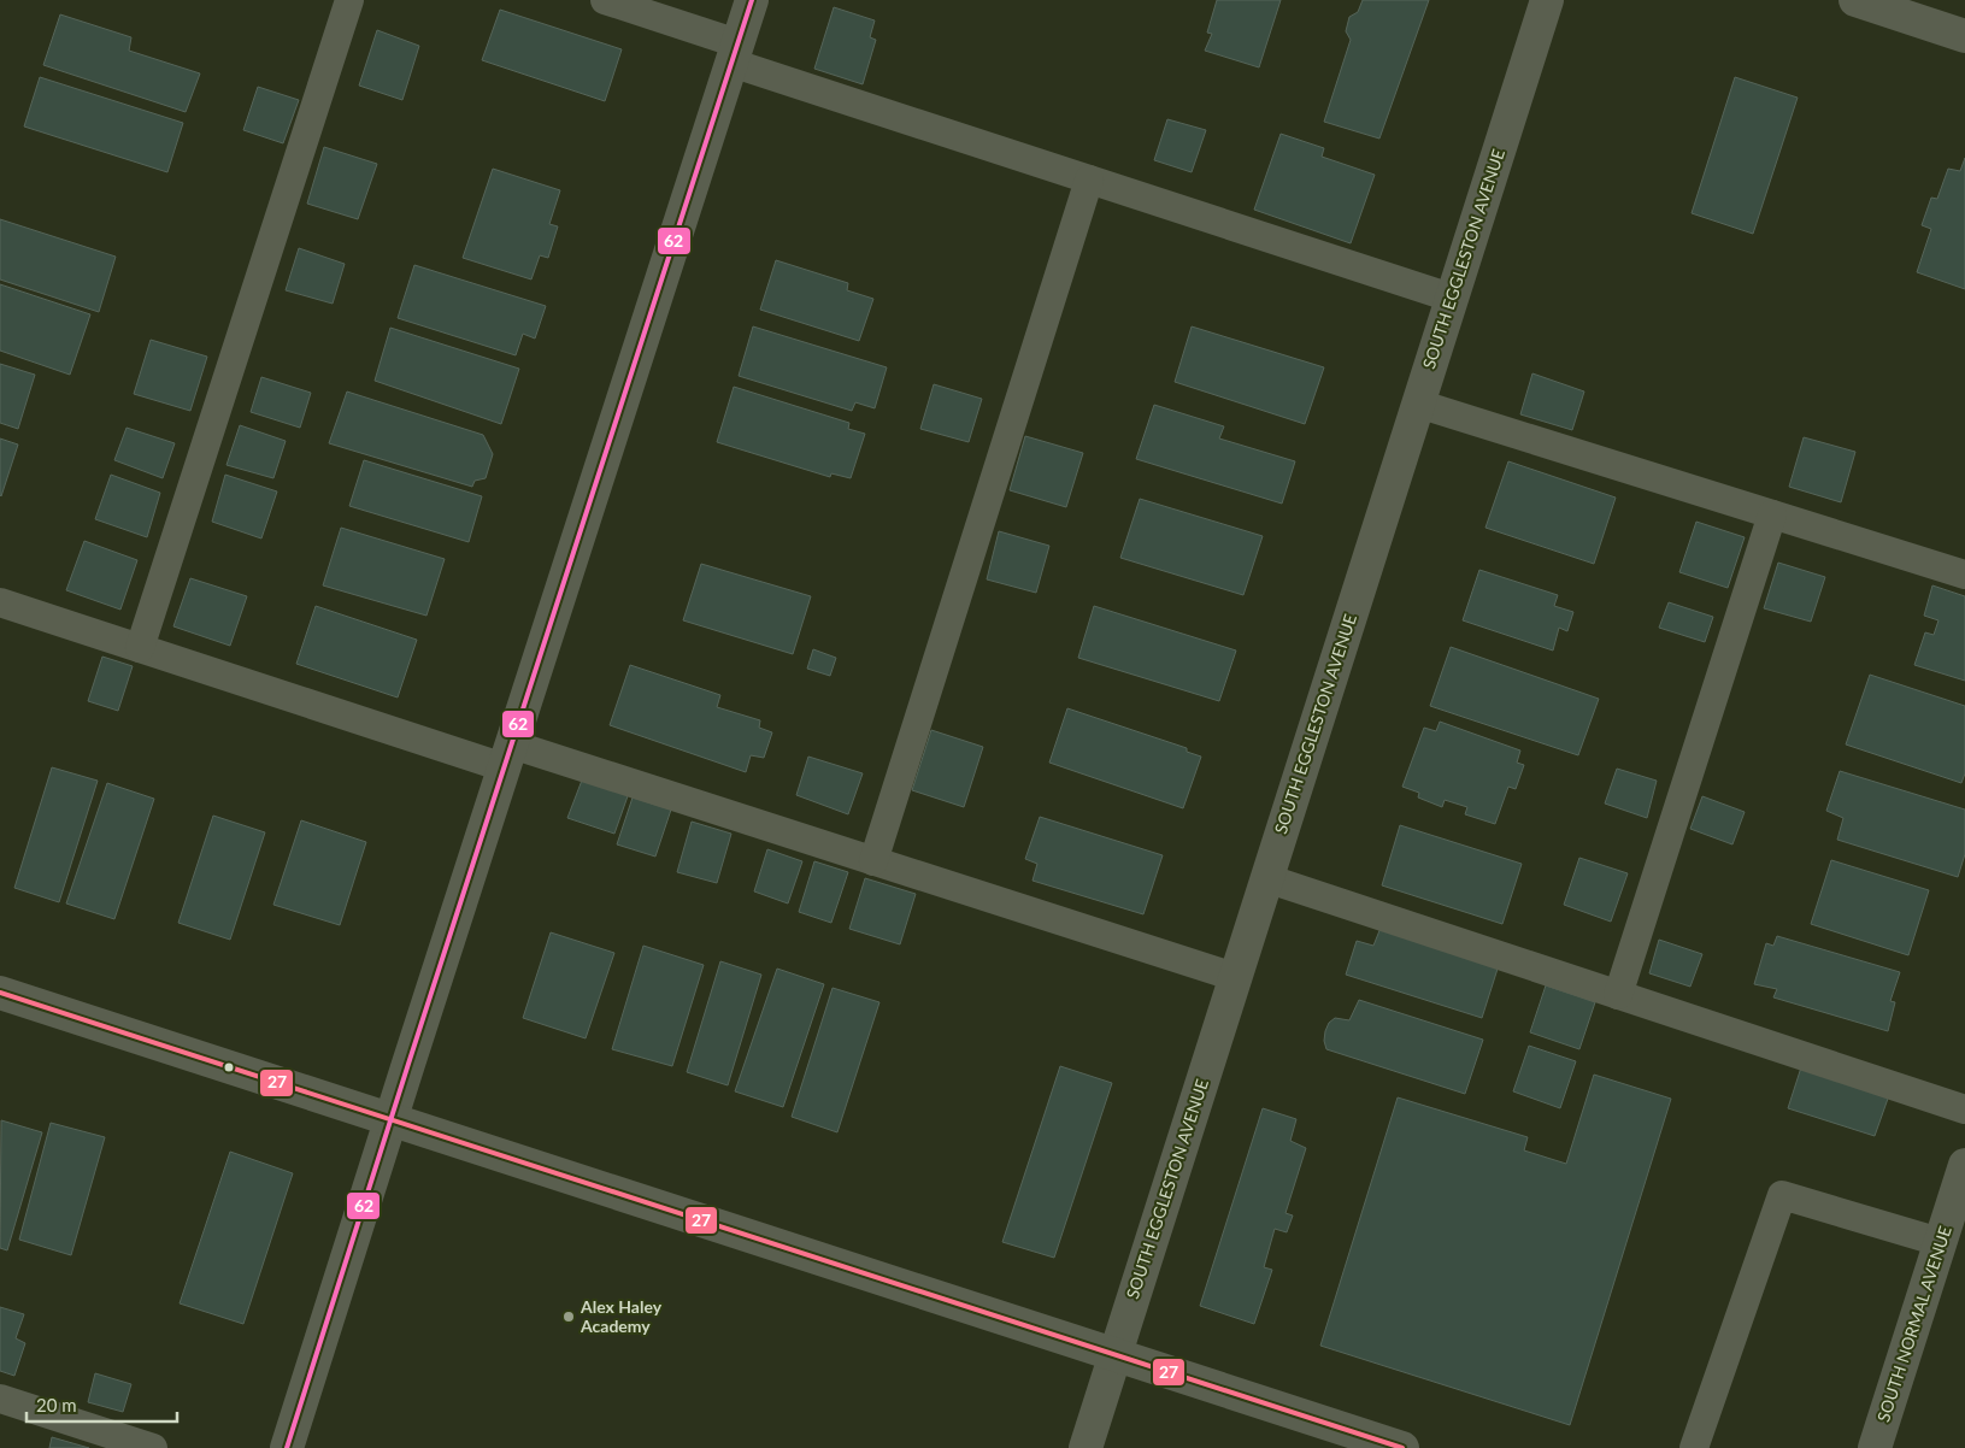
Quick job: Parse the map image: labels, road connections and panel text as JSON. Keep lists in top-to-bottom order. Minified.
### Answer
{"streets":{"street":["SOUTH EGGLESTON AVENUE","SOUTH NORMAL AVENUE"]},"places":["Alex Haley Academy"],"lines":["transit line 62","transit line 27"],"scale_bar":"20 m"}
